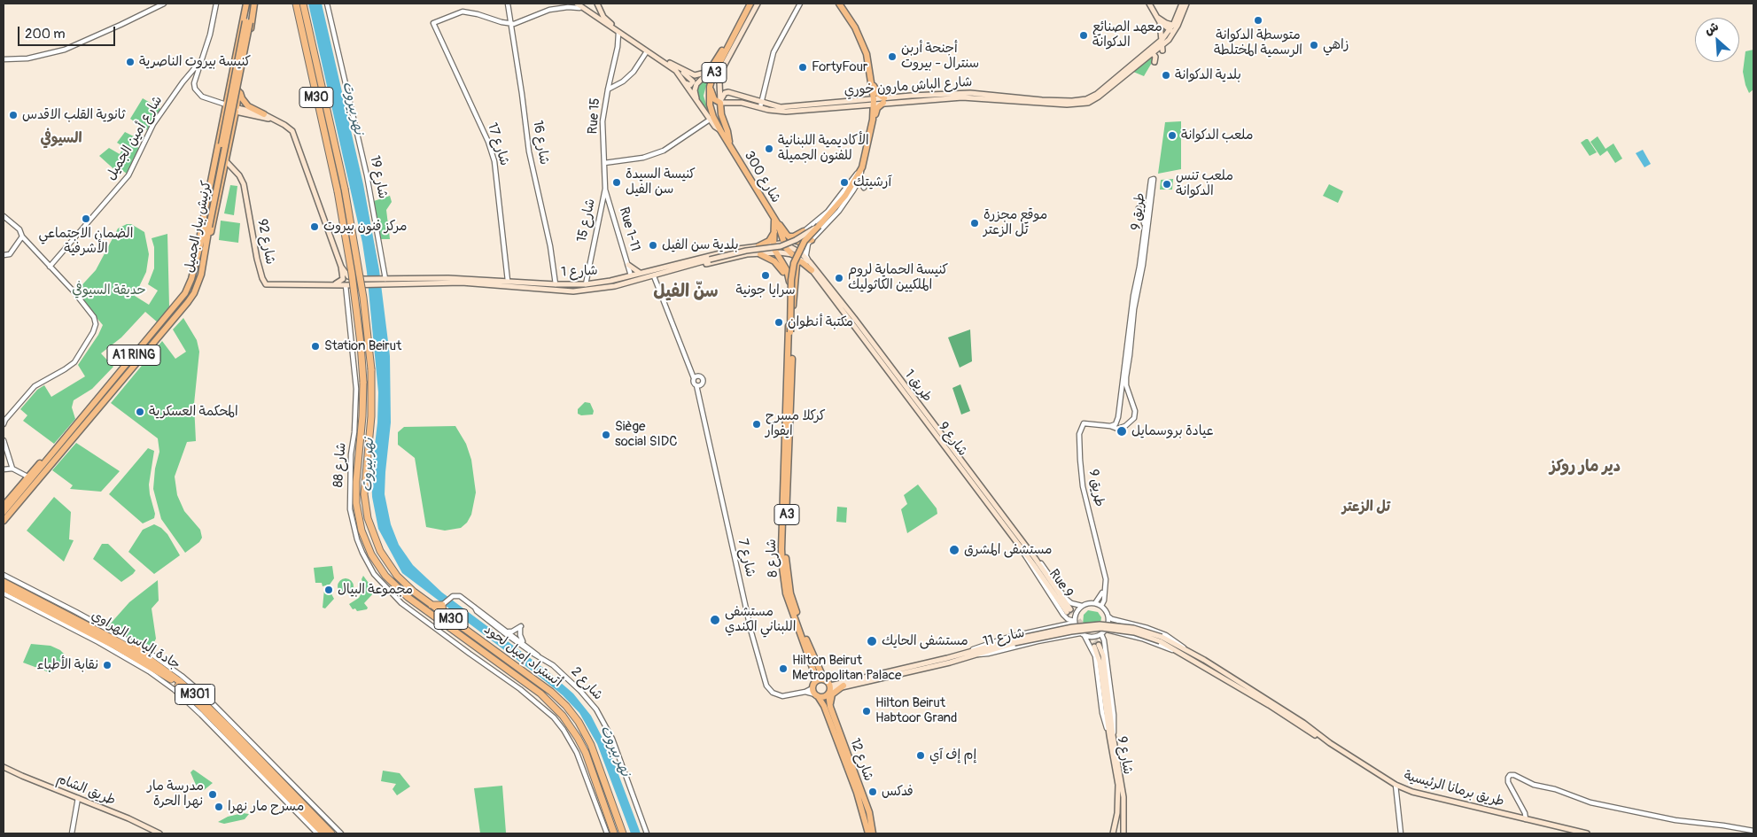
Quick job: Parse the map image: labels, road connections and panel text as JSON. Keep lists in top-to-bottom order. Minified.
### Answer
{"streets":{"highway":["A3","M30","شارع 300","كرنيش بيار الجميل","A1 RING","شارع 8","جادة إلياس الهراوي","أتستراد إميل لحود","M301","شارع 12"],"main road":["شارع الباش مارون خوري","شارع 92","شارع 1","طريق 1","شارع 9","Rue 9","شارع 11","طريق برمانا الرئيسية","طريق الشام"],"street":["Rue 15","شارع أمين الجميل","شارع 16","شارع 17","شارع 19","9 طريق","شارع 15","Rue 1-11","شارع 88","طريق 9","شارع 7","شارع 2"]},"crossings":[["A3","شارع 300"],["A3","شارع 1"],["A3","شارع 8"],["Rue 15","شارع 15"],["Rue 15","Rue 1-11"],["شارع 16","شارع 17"],["شارع 16","شارع 1"],["شارع 17","شارع 1"],["شارع 19","شارع 92"],["شارع 19","شارع 1"],["9 طريق","طريق 9"],["شارع 15","Rue 1-11"],["شارع 15","شارع 1"],["Rue 1-11","شارع 1"],["شارع 92","شارع 1"],["شارع 92","شارع 88"],["شارع 1","طريق 1"],["شارع 1","شارع 9"],["شارع 1","شارع 8"],["طريق 1","شارع 9"],["طريق 1","Rue 9"],["شارع 9","طريق 9"],["شارع 9","Rue 9"],["شارع 9","شارع 11"],["طريق 9","شارع 11"],["شارع 8","شارع 11"],["شارع 8","شارع 12"],["شارع 11","شارع 12"],["جادة إلياس الهراوي","M301"]],"districts":["السيوفي","سنّ الفيل","دير مار روكز","تل الزعتر"],"water":["نهر بيروت"],"parks":["حديقة السيوفي"],"places":["متوسطة الدكوانة الرسمية المختلطة","معهد الصنائع الدكوانة","زاهي","أجنحة أربن سنترال - بيروت","كنيسة بيروت الناصرية","FortyFour","بلدية الدكوانة","ثانوية القلب الاقدس","ملعب الدكوانة","الأكاديمية اللبنانية للفنون الجميلة","كنيسة السيدة سن الفيل","آرشيتك","ملعب تنس الدكوانة","الضمان الاجتماعي الأشرفية","موقع مجزرة تل الزعتر","مركز فنون بيروت","بلدية سن الفيل","سرايا جونية","كنيسة الحماية لروم الملكيين الكاثوليك","مكتبة أنطوان","Station Beirut","المحكمة العسكرية","كركلا مسرح ايفوار","عيادة بروسمايل","Siège social SIDC","مستشفى المشرق","مجموعة البيال","مستشفى اللبناني الكندي","مستشفى الحايك","نقابة الأطباء","Hilton Beirut Metropolitan Palace","Hilton Beirut Habtoor Grand","إم إف آي","فدكس","مدرسة مار نهرا الحرة","مسرح مار نهرا"],"scale_bar":"200 m","north":"top left"}
